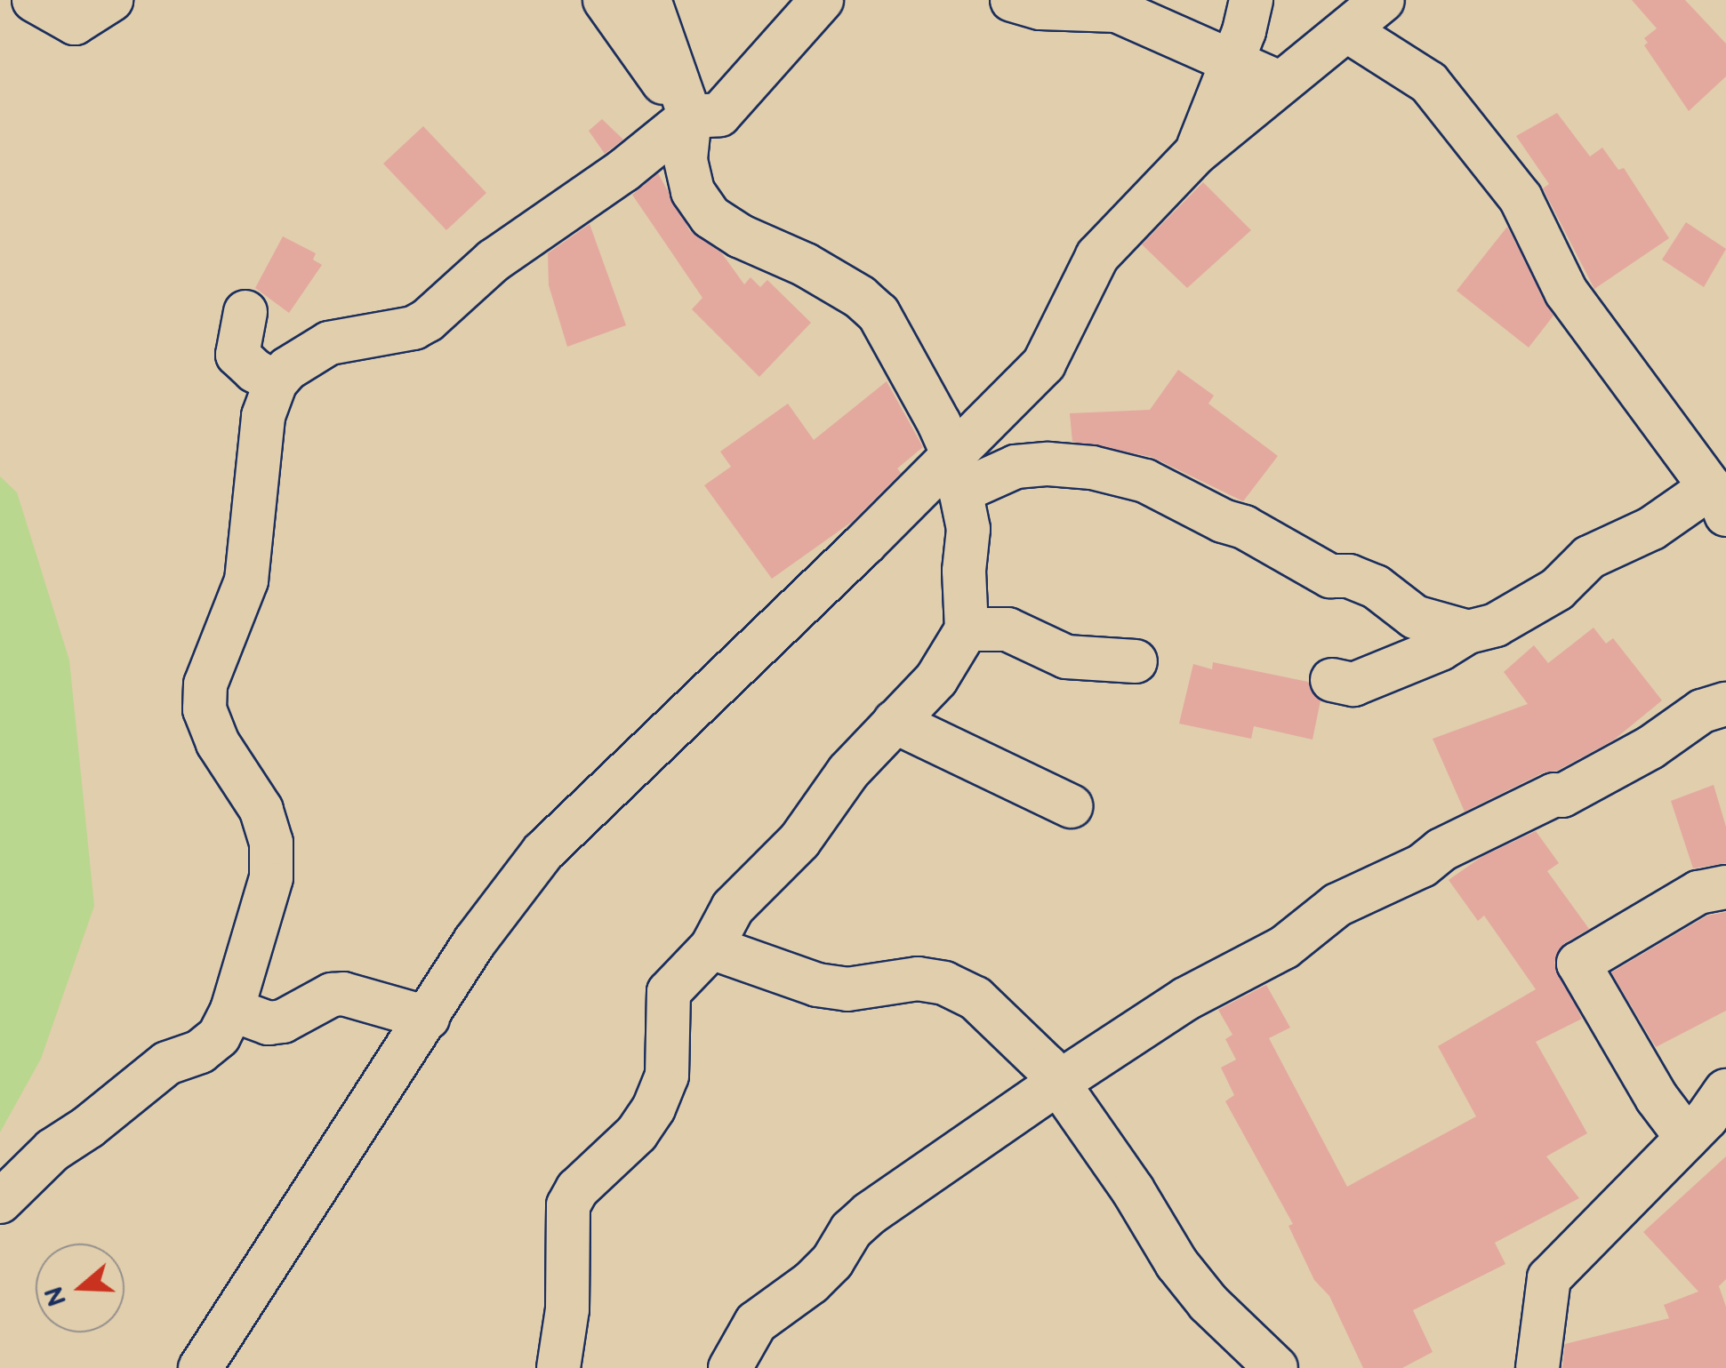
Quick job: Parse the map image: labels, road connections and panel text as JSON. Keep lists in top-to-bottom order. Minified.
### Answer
{"north":"left"}
